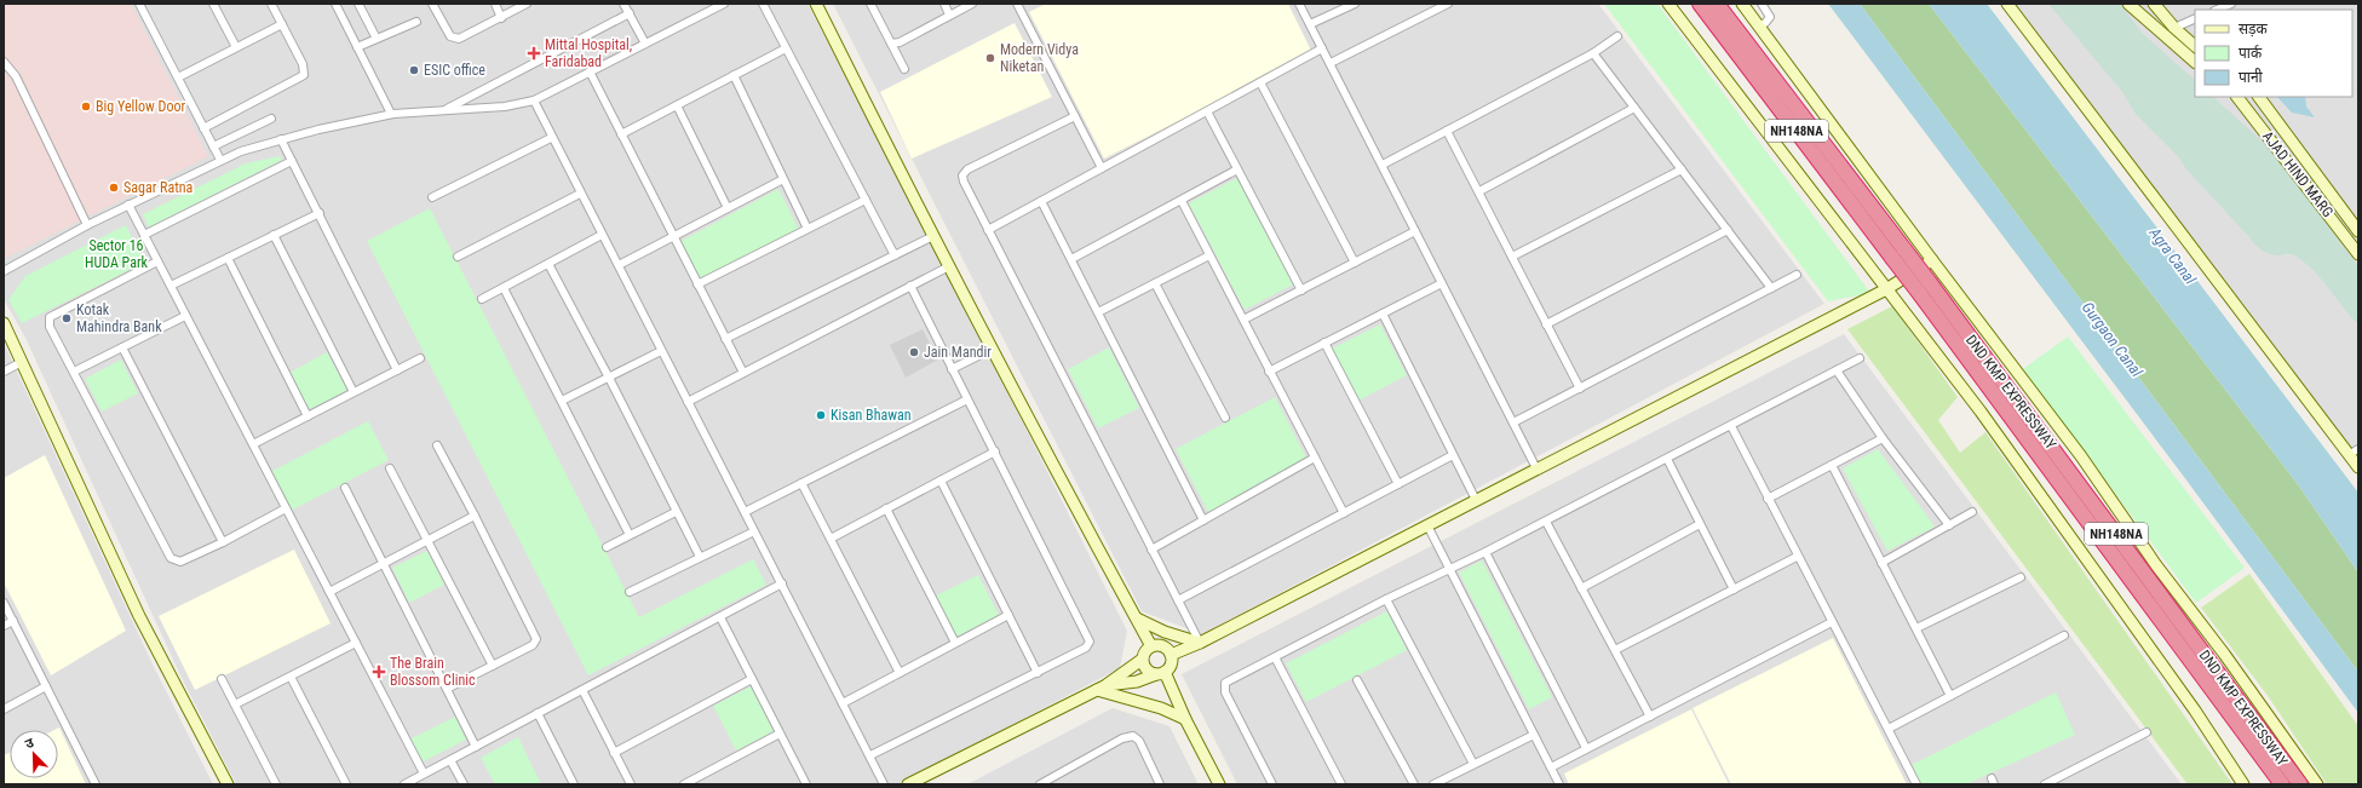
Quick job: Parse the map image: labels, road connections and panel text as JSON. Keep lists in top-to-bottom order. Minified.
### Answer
{"streets":{"highway":["NH148NA","DND KMP EXPRESSWAY"],"street":["AJAD HIND MARG"]},"water":["Agra Canal","Gurgaon Canal"],"parks":["Sector 16 HUDA Park"],"places":{"health":["Mittal Hospital, Faridabad","The Brain Blossom Clinic"],"other":["Modern Vidya Niketan","ESIC office","Big Yellow Door","Sagar Ratna","Kotak Mahindra Bank","Jain Mandir","Kisan Bhawan"]},"legend":["सड़क","पार्क","पानी"],"north":"top left"}
